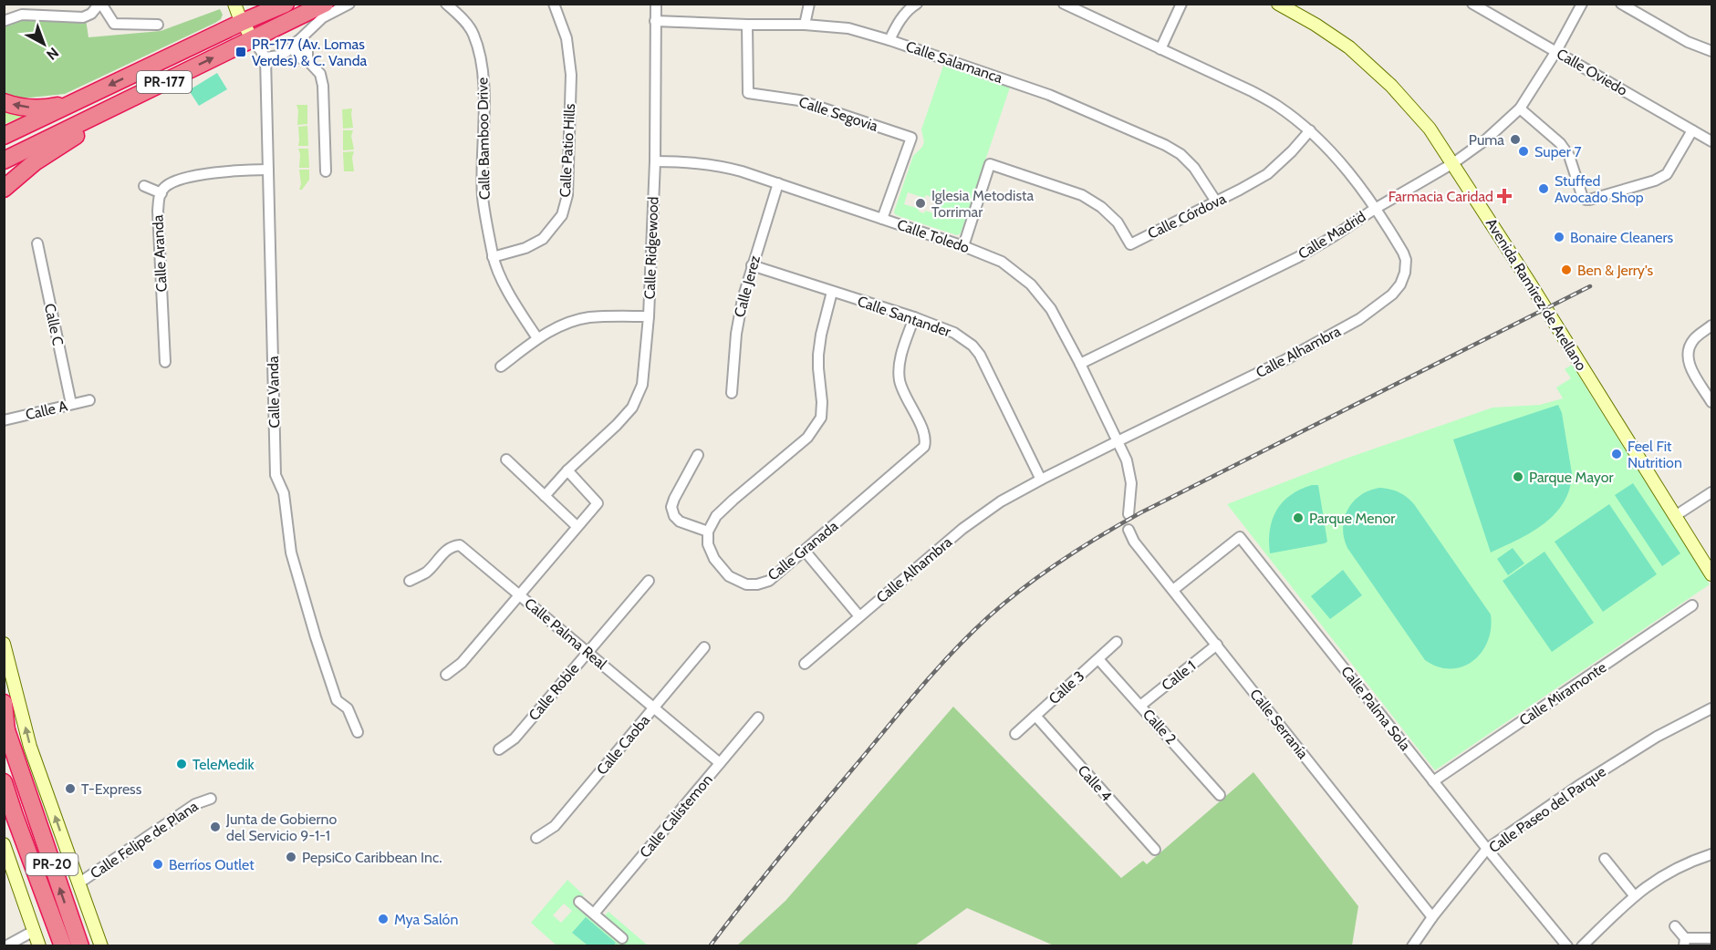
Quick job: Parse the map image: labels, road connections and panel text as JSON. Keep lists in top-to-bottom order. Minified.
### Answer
{"streets":{"highway":["PR-177","PR-20"],"street":["Calle Salamanca","Calle Oviedo","Calle Segovia","Calle Bamboo Drive","Calle Patio Hills","Calle Córdova","Calle Madrid","Calle Toledo","Calle Ridgewood","Calle Aranda","Calle Jerez","Avenida Ramírez de Arellano","Calle Santander","Calle C","Calle Alhambra","Calle Vanda","Calle A","Calle Granada","Calle Palma Real","Calle 1","Calle 3","Calle Roble","Calle Miramonte","Calle Palma Sola","Calle Serranía","Calle 2","Calle Caoba","Calle 4","Calle Paseo del Parque","Calle Calistemon","Calle Felipe de Plana"]},"crossings":[["Calle Salamanca","Calle Segovia"],["Calle Salamanca","Calle Córdova"],["Calle Salamanca","Calle Ridgewood"],["Calle Oviedo","Calle Madrid"],["Calle Segovia","Calle Toledo"],["Calle Bamboo Drive","Calle Patio Hills"],["Calle Córdova","Calle Toledo"],["Calle Córdova","Calle Alhambra"],["Calle Madrid","Calle Toledo"],["Calle Madrid","Avenida Ramírez de Arellano"],["Calle Madrid","Calle Alhambra"],["Calle Toledo","Calle Ridgewood"],["Calle Toledo","Calle Jerez"],["Calle Toledo","Calle Alhambra"],["Calle Aranda","Calle Vanda"],["Calle Jerez","Calle Santander"],["Calle Santander","Calle Alhambra"],["Calle Santander","Calle Granada"],["Calle C","Calle A"],["Calle Palma Real","Calle Roble"],["Calle Palma Real","Calle Caoba"],["Calle Palma Real","Calle Calistemon"],["Calle 1","Calle Serranía"],["Calle 1","Calle 2"],["Calle 3","Calle 2"],["Calle 3","Calle 4"],["Calle Miramonte","Calle Palma Sola"],["Calle Palma Sola","Calle Serranía"],["Calle Palma Sola","Calle Paseo del Parque"],["Calle Serranía","Calle Paseo del Parque"]],"places":{"transit":["PR-177 (Av. Lomas Verdes) & C. Vanda"],"other":["Puma","Super 7","Stuffed Avocado Shop","Iglesia Metodista Torrimar","Bonaire Cleaners","Ben & Jerry's","Feel Fit Nutrition","Parque Mayor","Parque Menor","TeleMedik","T-Express","Junta de Gobierno del Servicio 9-1-1","PepsiCo Caribbean Inc.","Berríos Outlet","Mya Salón"],"health":["Farmacia Caridad"]},"north":"bottom right"}
